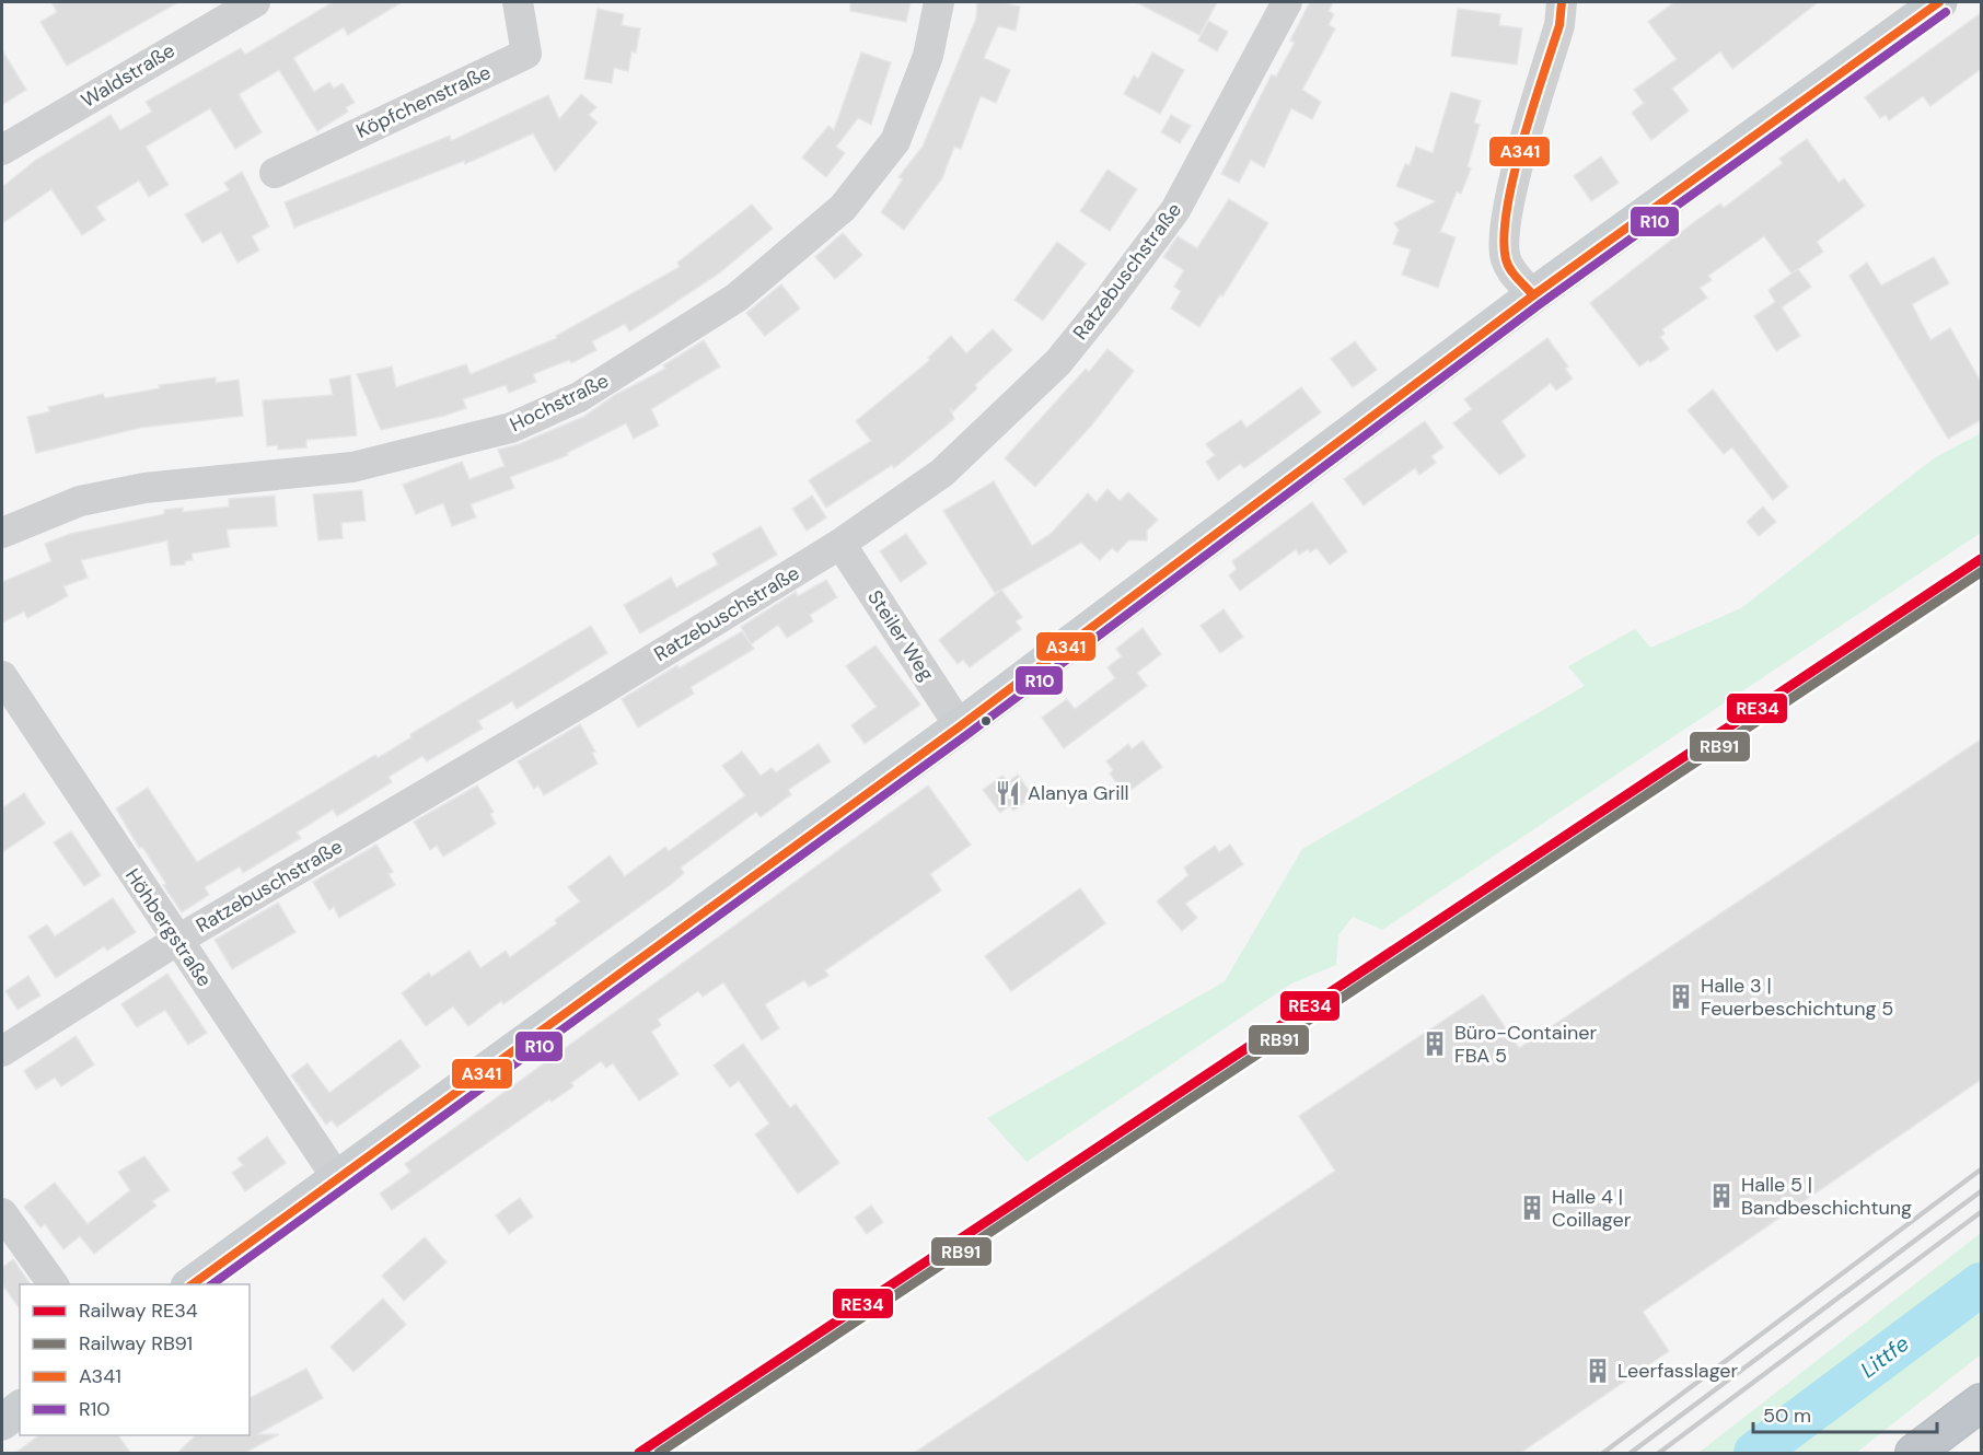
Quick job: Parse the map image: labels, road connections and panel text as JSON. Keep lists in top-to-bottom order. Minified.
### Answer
{"streets":{"street":["Waldstraße","Köpfchenstraße","Ratzebuschstraße","Hochstraße","Steiler Weg","Höhbergstraße"]},"crossings":[["Ratzebuschstraße","Steiler Weg"],["Ratzebuschstraße","Höhbergstraße"]],"water":["Littfe"],"places":{"restaurant":["Alanya Grill"],"building":["Halle 3 | Feuerbeschichtung 5","Büro-Container FBA 5","Halle 5 | Bandbeschichtung","Halle 4 | Coillager","Leerfasslager"]},"lines":["transit line A341","transit line R10","rail line RE34","rail line RB91"],"legend":["Railway RE34","Railway RB91","A341","R10"],"scale_bar":"50 m"}
